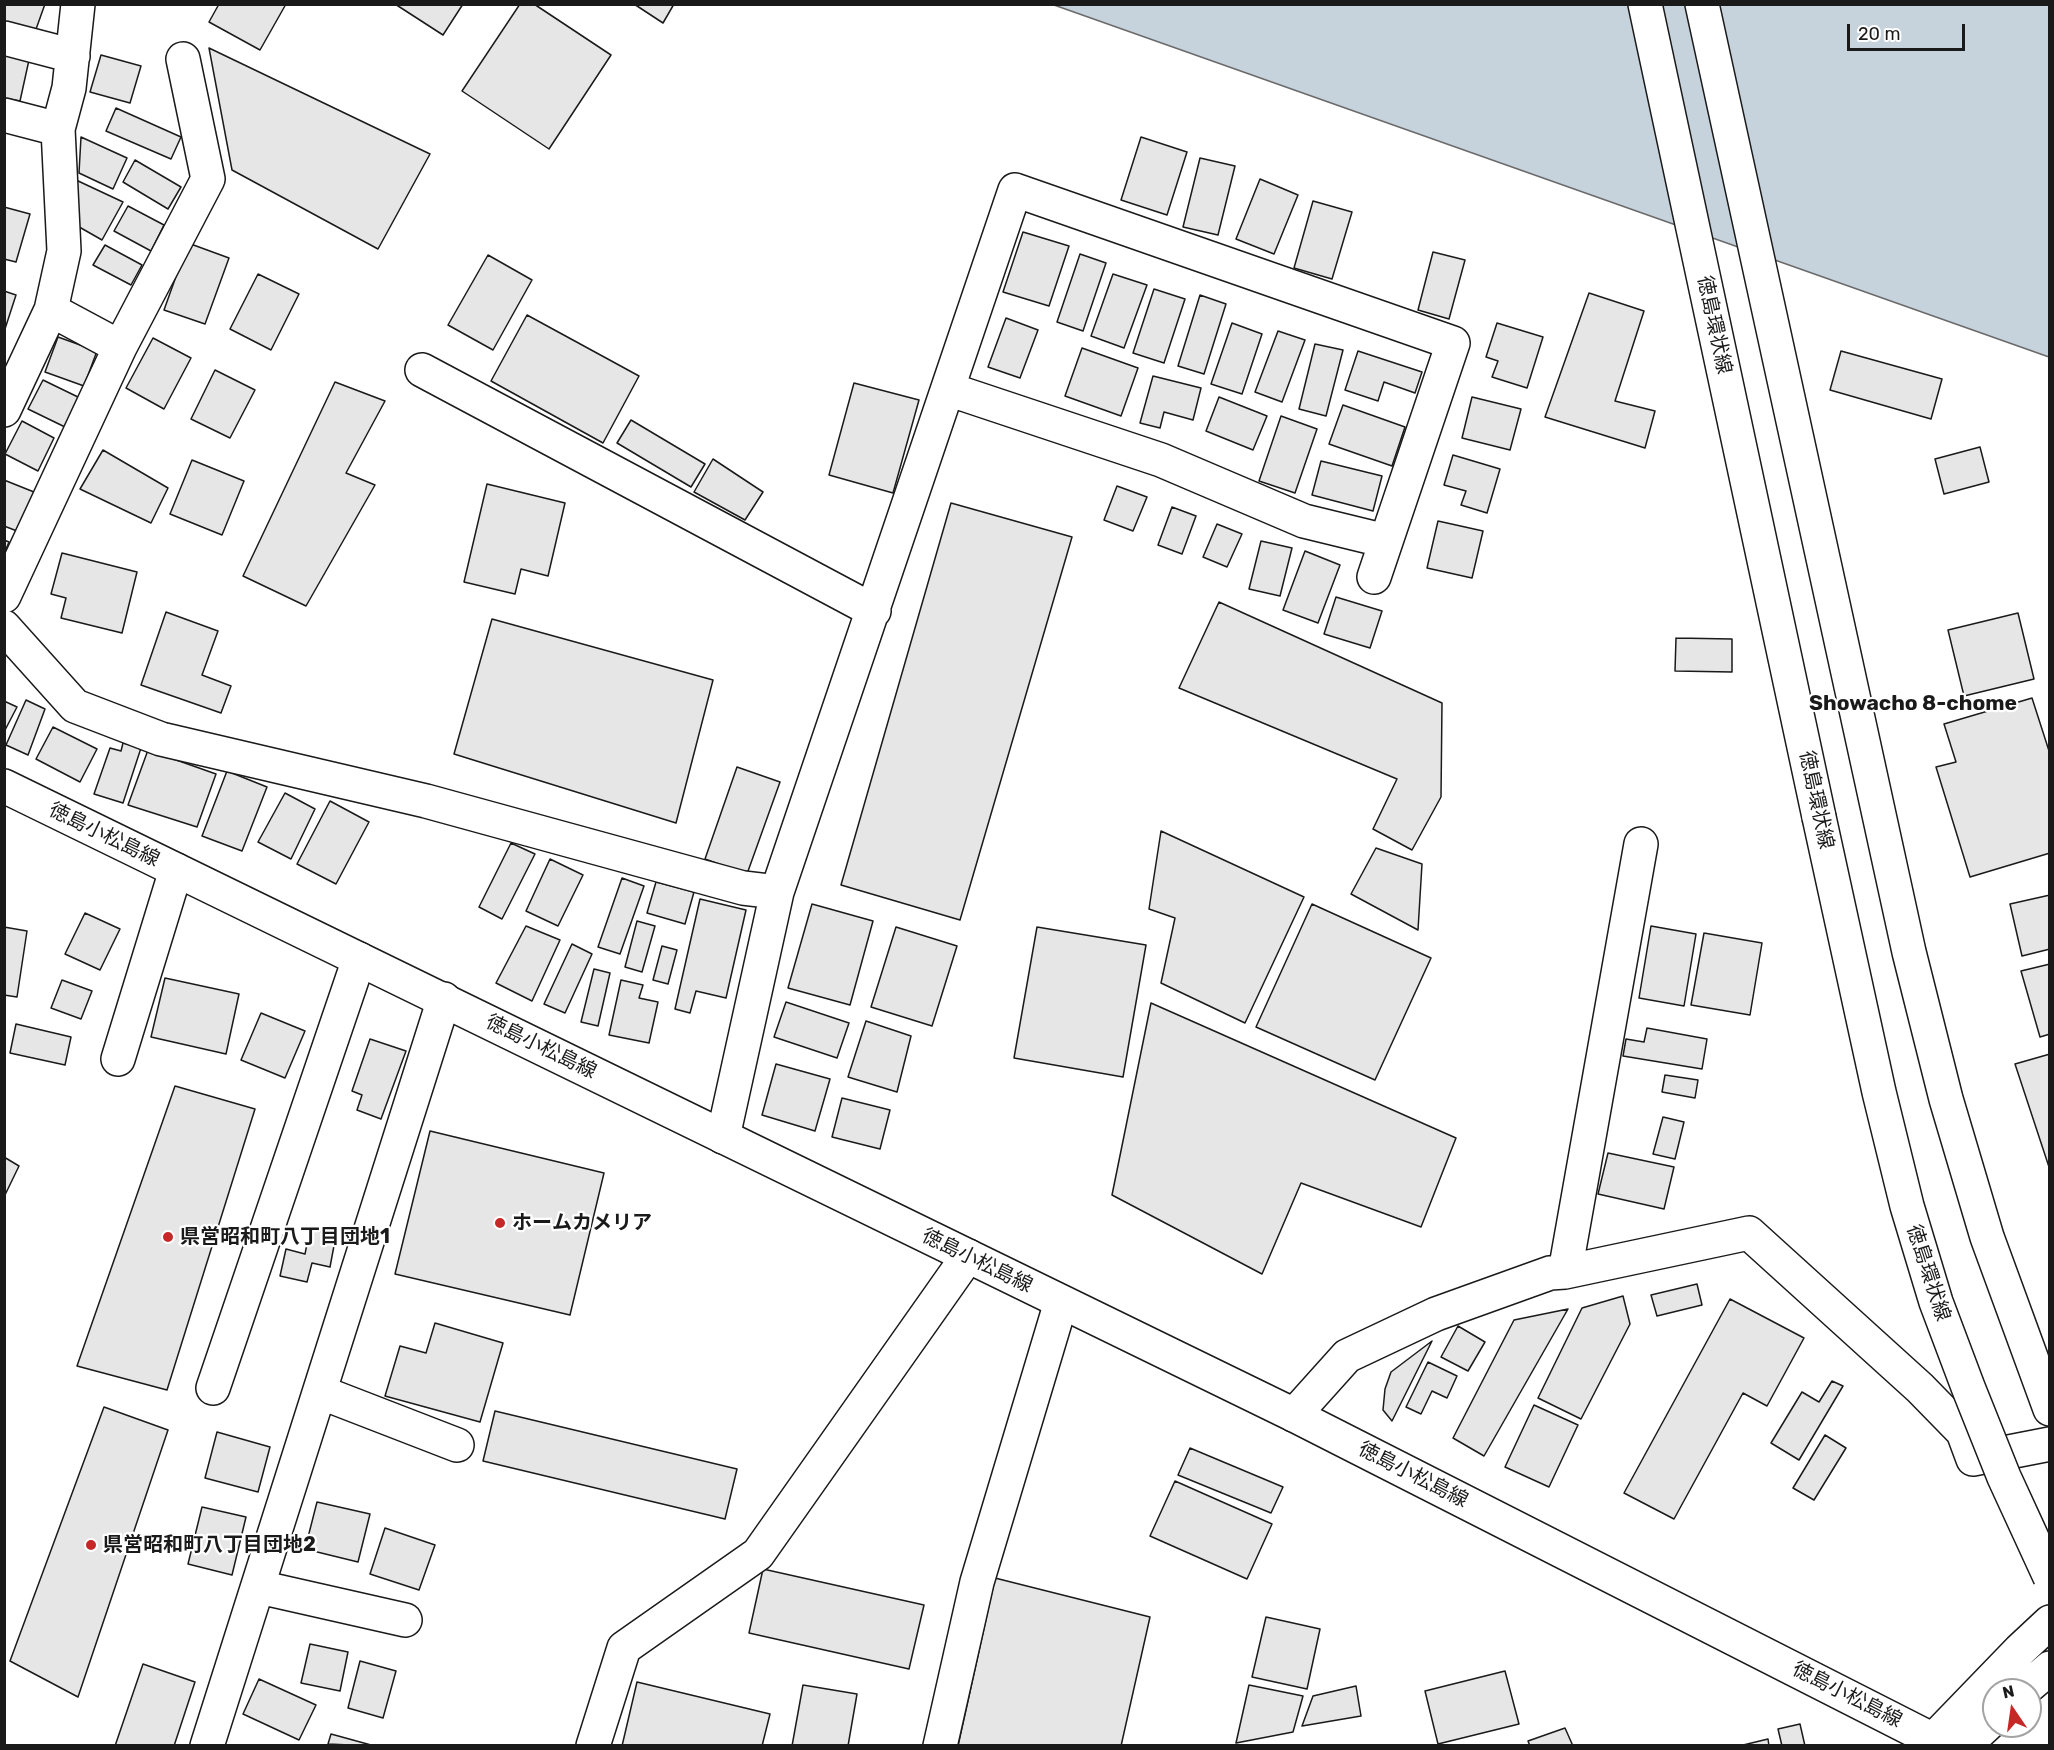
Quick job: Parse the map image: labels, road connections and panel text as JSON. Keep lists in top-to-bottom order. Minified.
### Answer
{"streets":{"street":["徳島環状線","徳島小松島線"]},"districts":["Showacho 8-chome"],"places":["ホームカメリア","県営昭和町八丁目団地1","県営昭和町八丁目団地2"],"scale_bar":"20 m","north":"top"}
